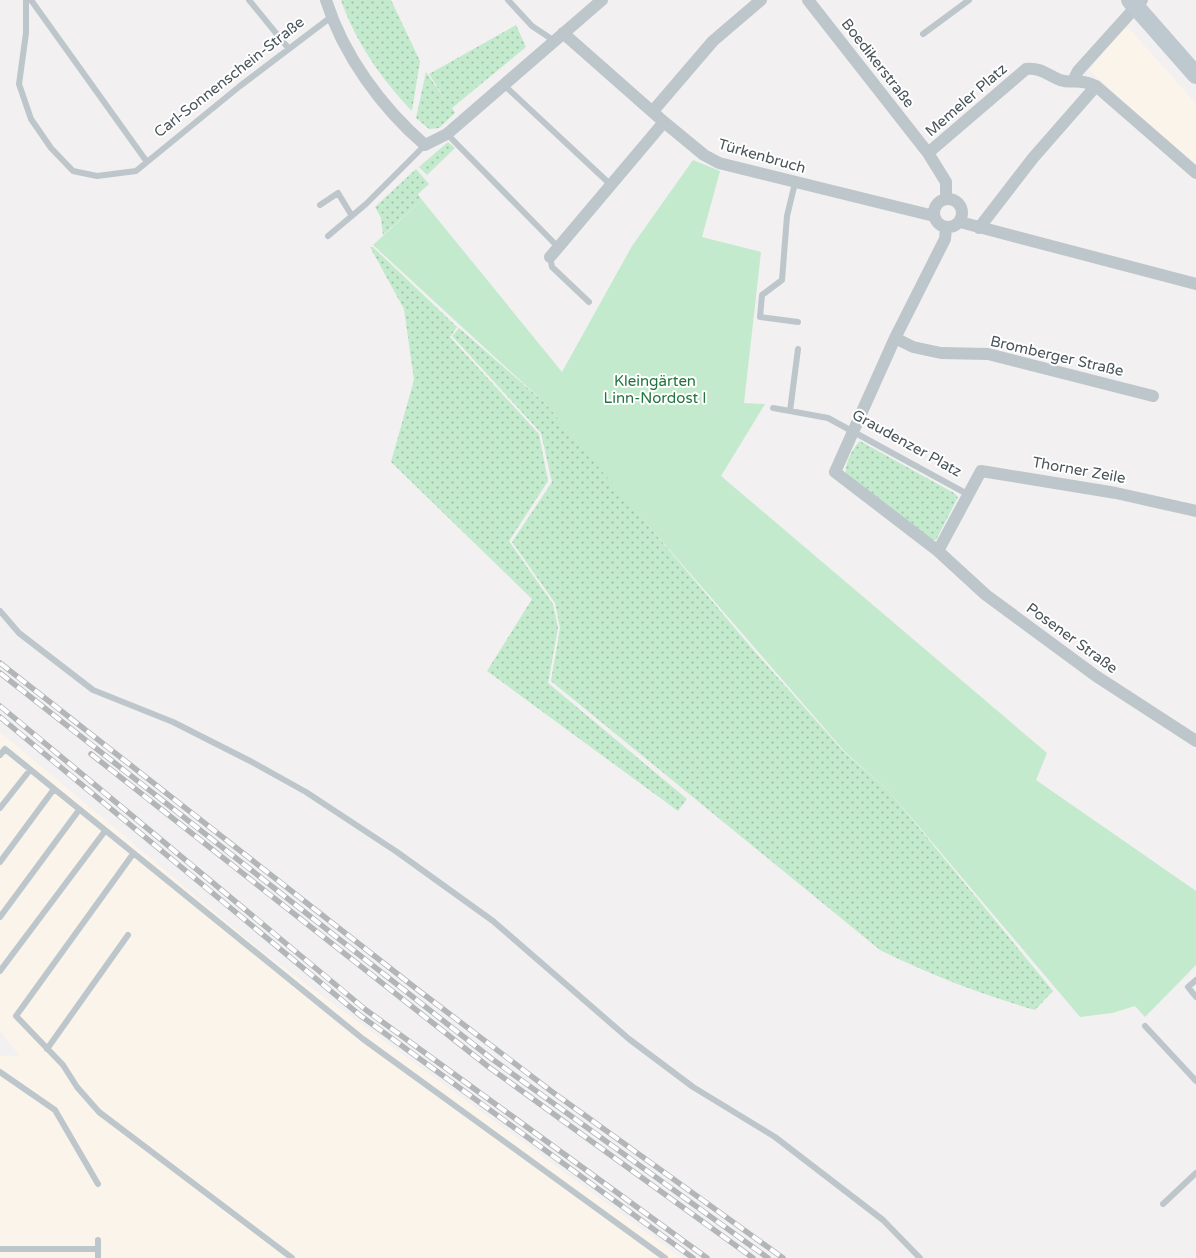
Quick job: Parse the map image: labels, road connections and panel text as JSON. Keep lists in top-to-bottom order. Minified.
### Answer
{"streets":{"street":["Boedikerstraße","Memeler Platz","Türkenbruch","Bromberger Straße","Graudenzer Platz","Thorner Zeile","Posener Straße"],"lane":["Carl-Sonnenschein-Straße"]},"crossings":[["Boedikerstraße","Memeler Platz"],["Boedikerstraße","Türkenbruch"],["Graudenzer Platz","Thorner Zeile"],["Graudenzer Platz","Posener Straße"]],"parks":["Kleingärten Linn-Nordost I"]}
